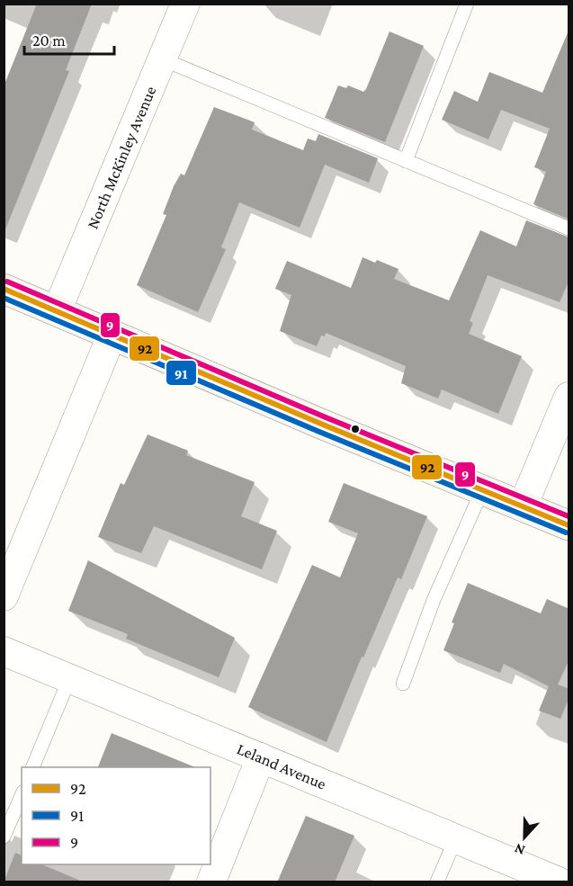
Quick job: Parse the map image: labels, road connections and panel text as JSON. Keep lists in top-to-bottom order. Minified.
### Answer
{"streets":{"street":["North McKinley Avenue","Leland Avenue"]},"lines":["transit line 9","transit line 92","transit line 91"],"legend":["92","91","9"],"scale_bar":"20 m","north":"bottom"}
